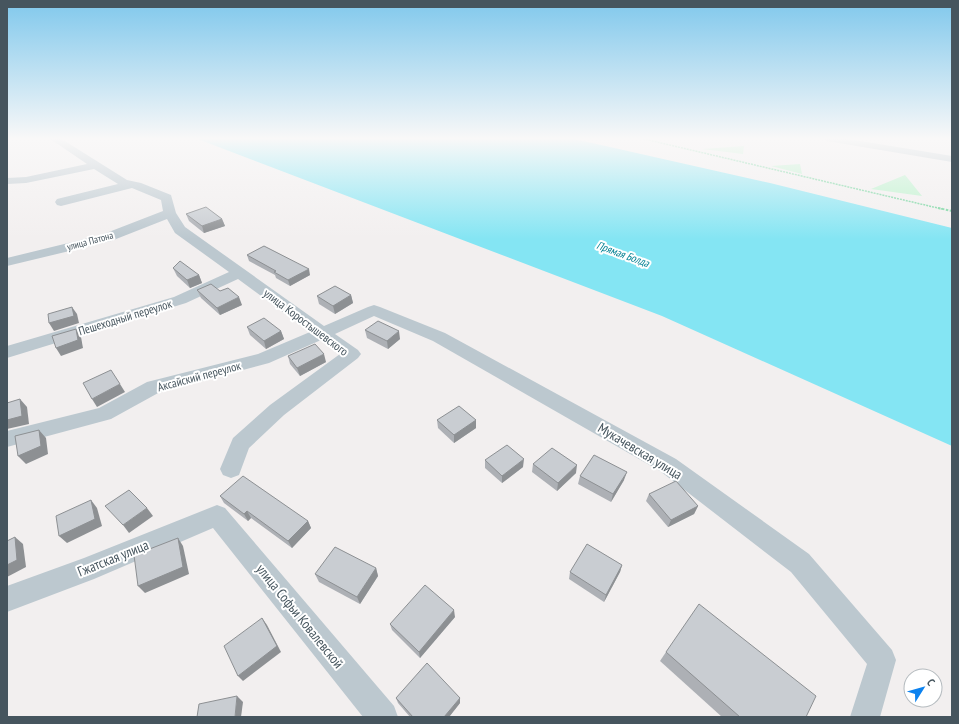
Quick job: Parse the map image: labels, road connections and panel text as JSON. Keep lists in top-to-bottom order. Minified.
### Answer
{"streets":{"street":["улица Патона","Пешеходный переулок","улица Коростышевского","Аксайский переулок","Мукачевская улица","Гжатская улица","улица Софьи Ковалевской"]},"crossings":[["улица Патона","улица Коростышевского"],["Пешеходный переулок","улица Коростышевского"],["улица Коростышевского","Аксайский переулок"],["улица Коростышевского","Мукачевская улица"],["Аксайский переулок","Мукачевская улица"],["Гжатская улица","улица Софьи Ковалевской"]],"water":["Прямая Болда"],"north":"top right"}
